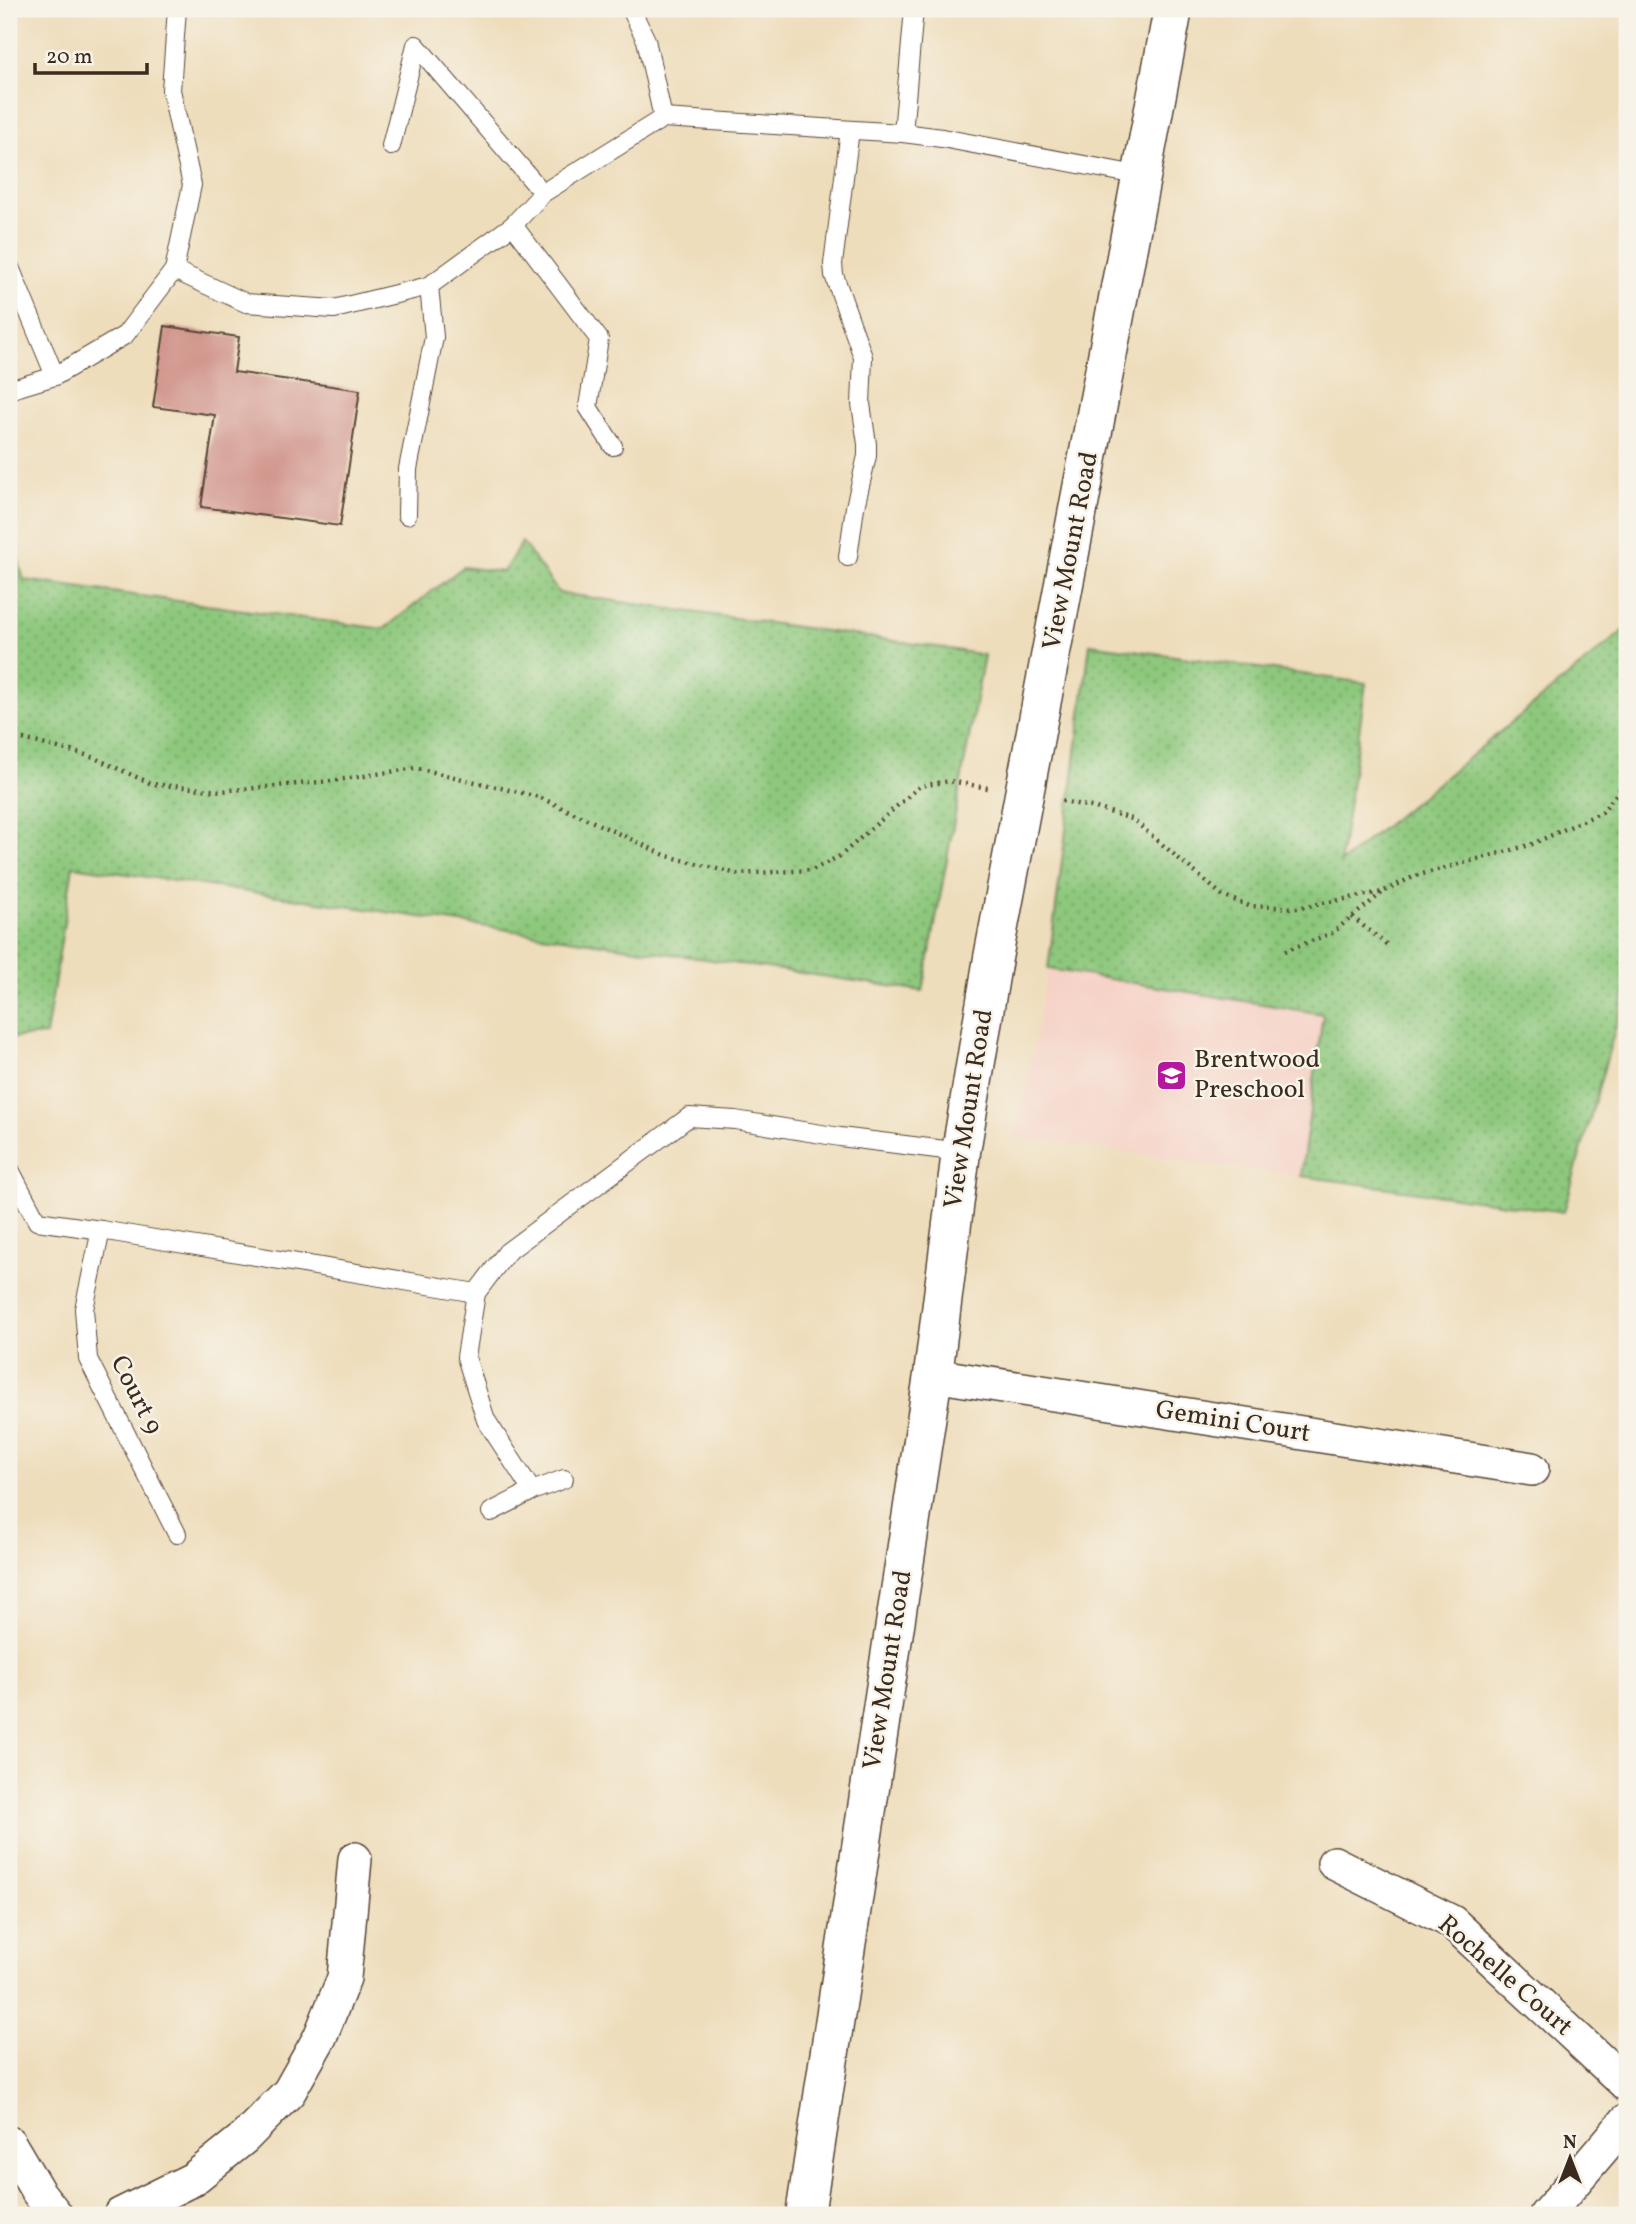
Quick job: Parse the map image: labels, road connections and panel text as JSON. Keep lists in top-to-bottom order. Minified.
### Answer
{"streets":{"street":["View Mount Road","Gemini Court","Rochelle Court"],"lane":["Court 9"]},"crossings":[["View Mount Road","Gemini Court"]],"places":{"school or university":["Brentwood Preschool"]},"scale_bar":"20 m","north":"top"}
